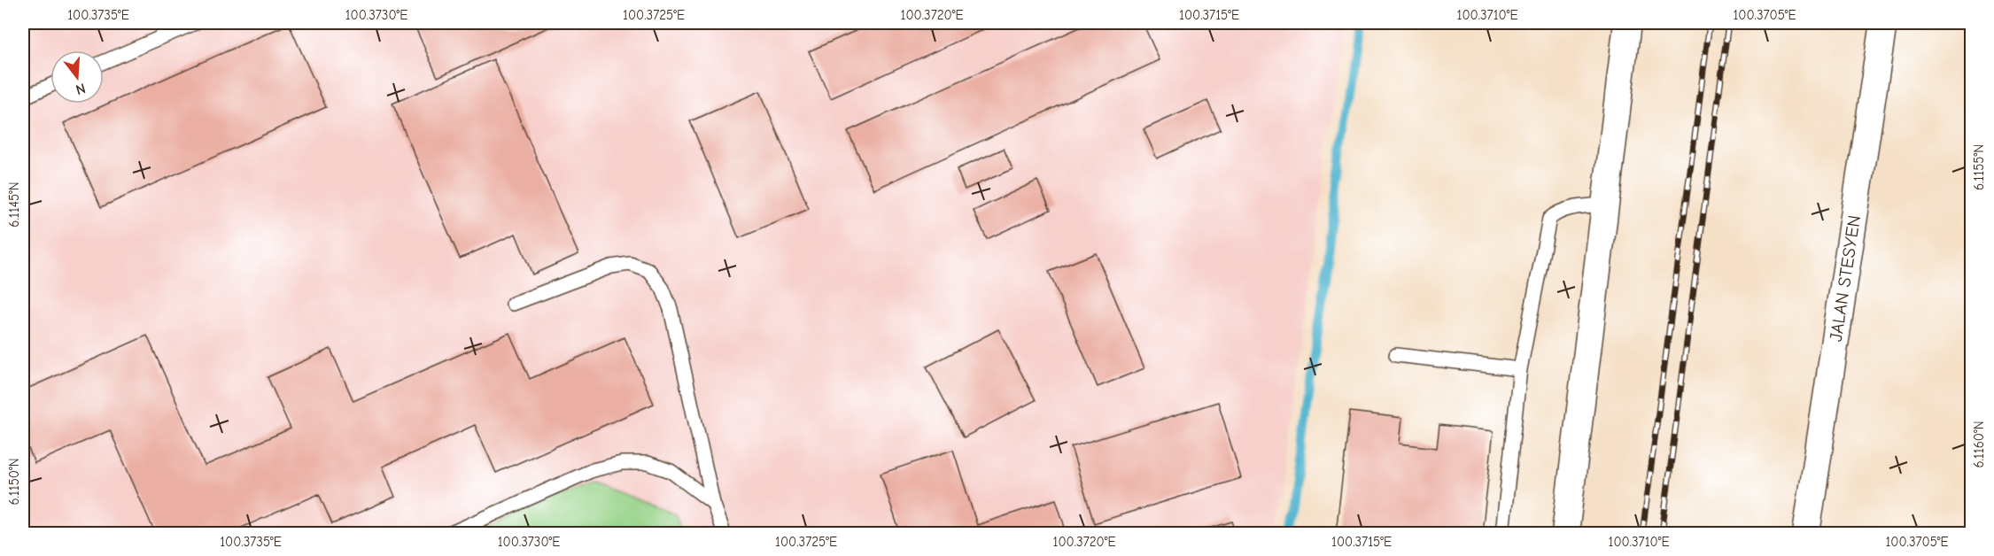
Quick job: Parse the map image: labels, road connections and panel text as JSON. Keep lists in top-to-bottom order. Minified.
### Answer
{"streets":{"street":["JALAN STESYEN"]},"north":"bottom","coordinates":["100.3735°E","100.3730°E","100.3725°E","100.3720°E","100.3715°E","100.3710°E","100.3705°E","6.1155°N","6.1145°N","6.1160°N","6.1150°N"]}
